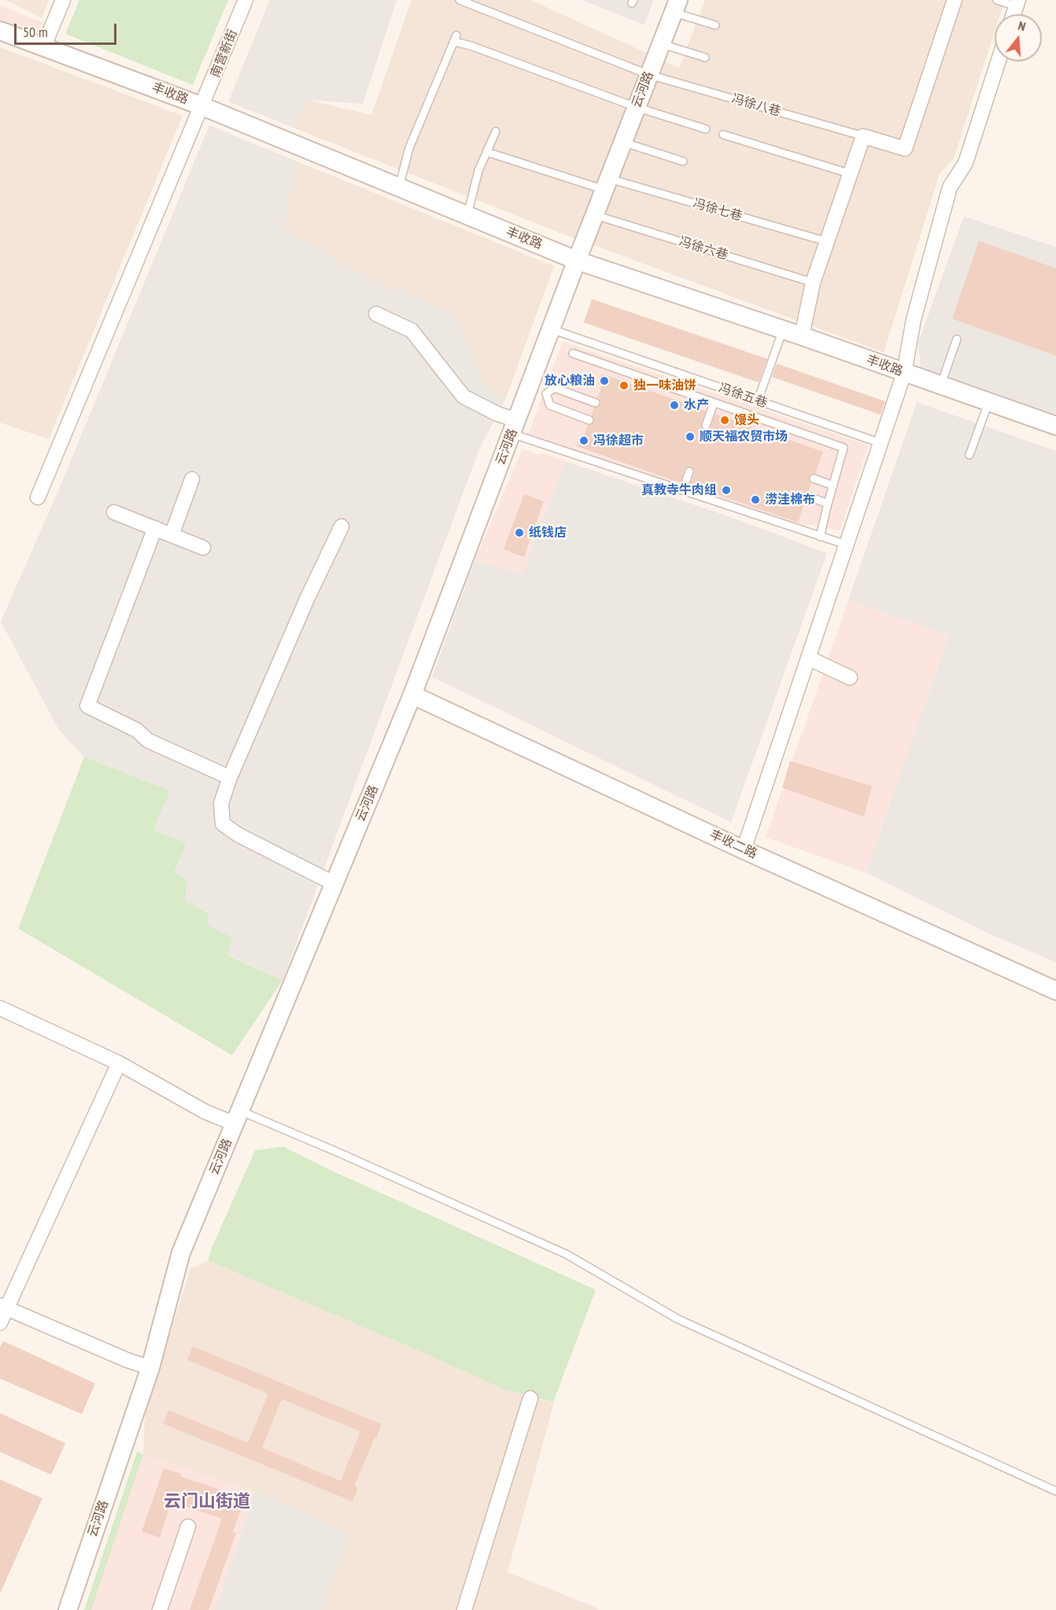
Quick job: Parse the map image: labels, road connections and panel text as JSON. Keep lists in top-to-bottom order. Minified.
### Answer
{"streets":{"street":["南营新街","云河路","丰收路","丰收二路"],"lane":["冯徐八巷","冯徐七巷","冯徐六巷","冯徐五巷"]},"crossings":[["南营新街","丰收路"],["云河路","丰收路"],["云河路","冯徐八巷"],["云河路","冯徐七巷"],["云河路","冯徐六巷"],["云河路","冯徐五巷"],["云河路","丰收二路"]],"districts":["云门山街道"],"places":["放心粮油","独一味油饼","水产","馒头","顺天福农贸市场","冯徐超市","真教寺牛肉组","涝洼棉布","纸钱店"],"scale_bar":"50 m","north":"top"}
